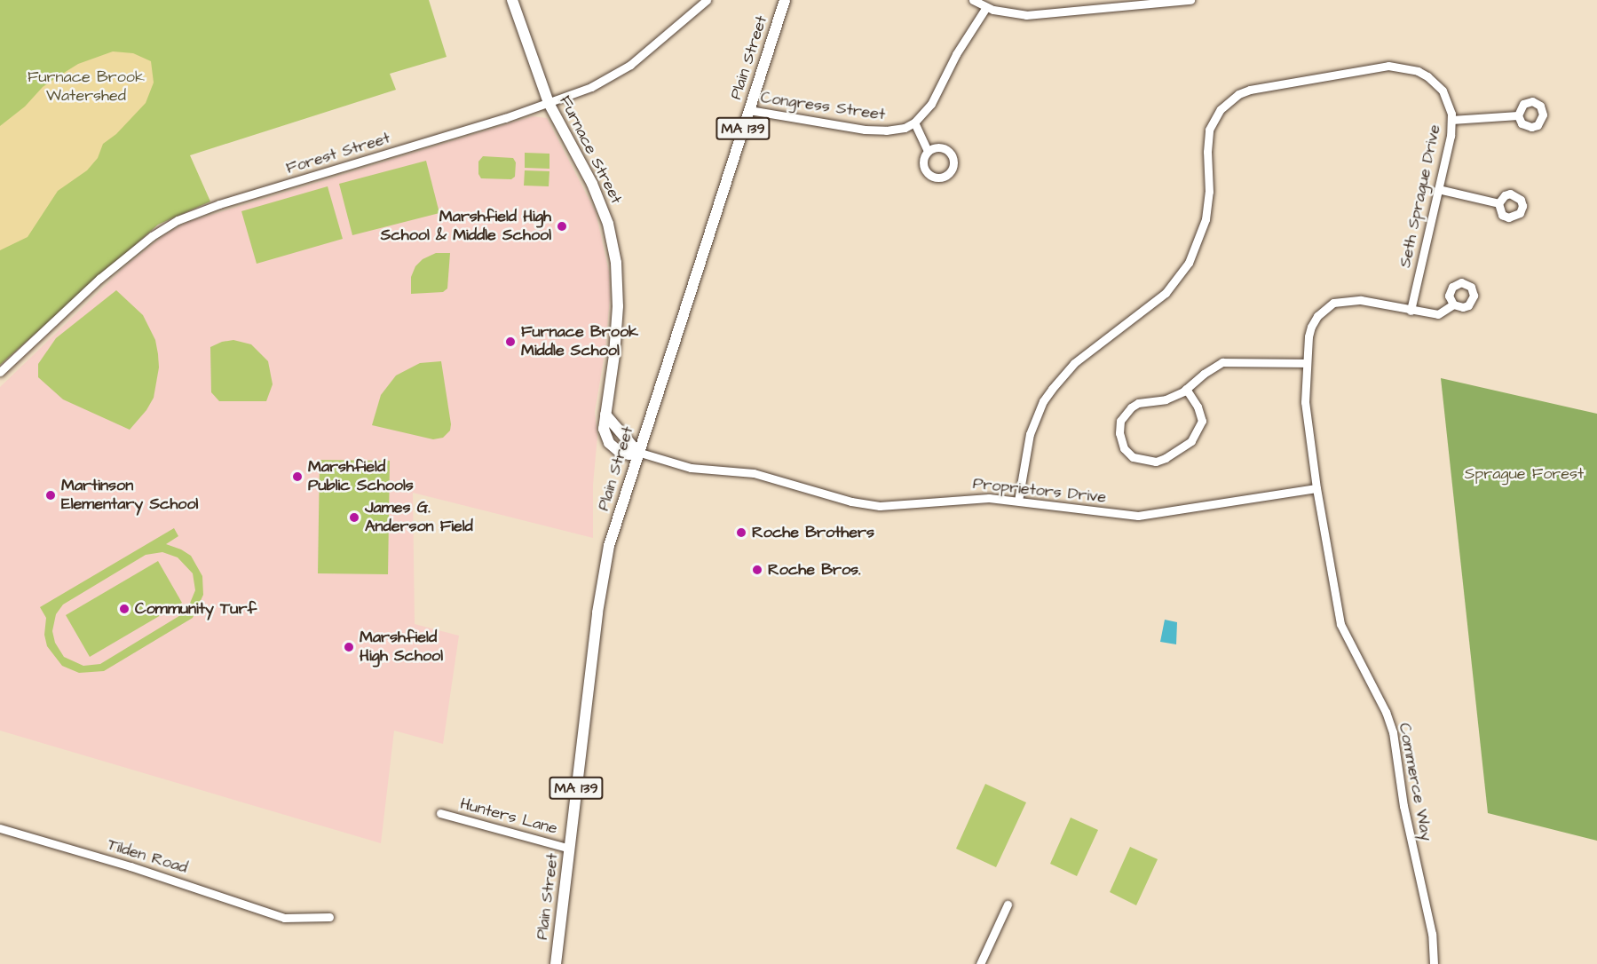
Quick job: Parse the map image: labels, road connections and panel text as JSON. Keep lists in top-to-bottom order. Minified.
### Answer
{"streets":{"main road":["Plain Street","MA 139","Furnace Street"],"street":["Congress Street","Forest Street","Seth Sprague Drive","Proprietors Drive","Commerce Way","Hunters Lane","Tilden Road"]},"crossings":[["Plain Street","Congress Street"],["Plain Street","Furnace Street"],["Plain Street","Proprietors Drive"],["Plain Street","Hunters Lane"],["Furnace Street","Forest Street"],["Furnace Street","Proprietors Drive"],["Seth Sprague Drive","Proprietors Drive"],["Seth Sprague Drive","Commerce Way"],["Proprietors Drive","Commerce Way"]],"parks":["Furnace Brook Watershed","Sprague Forest"],"places":["Marshfield High School & Middle School","Furnace Brook Middle School","Marshfield Public Schools","Martinson Elementary School","James G. Anderson Field","Roche Brothers","Roche Bros.","Community Turf","Marshfield High School"]}
